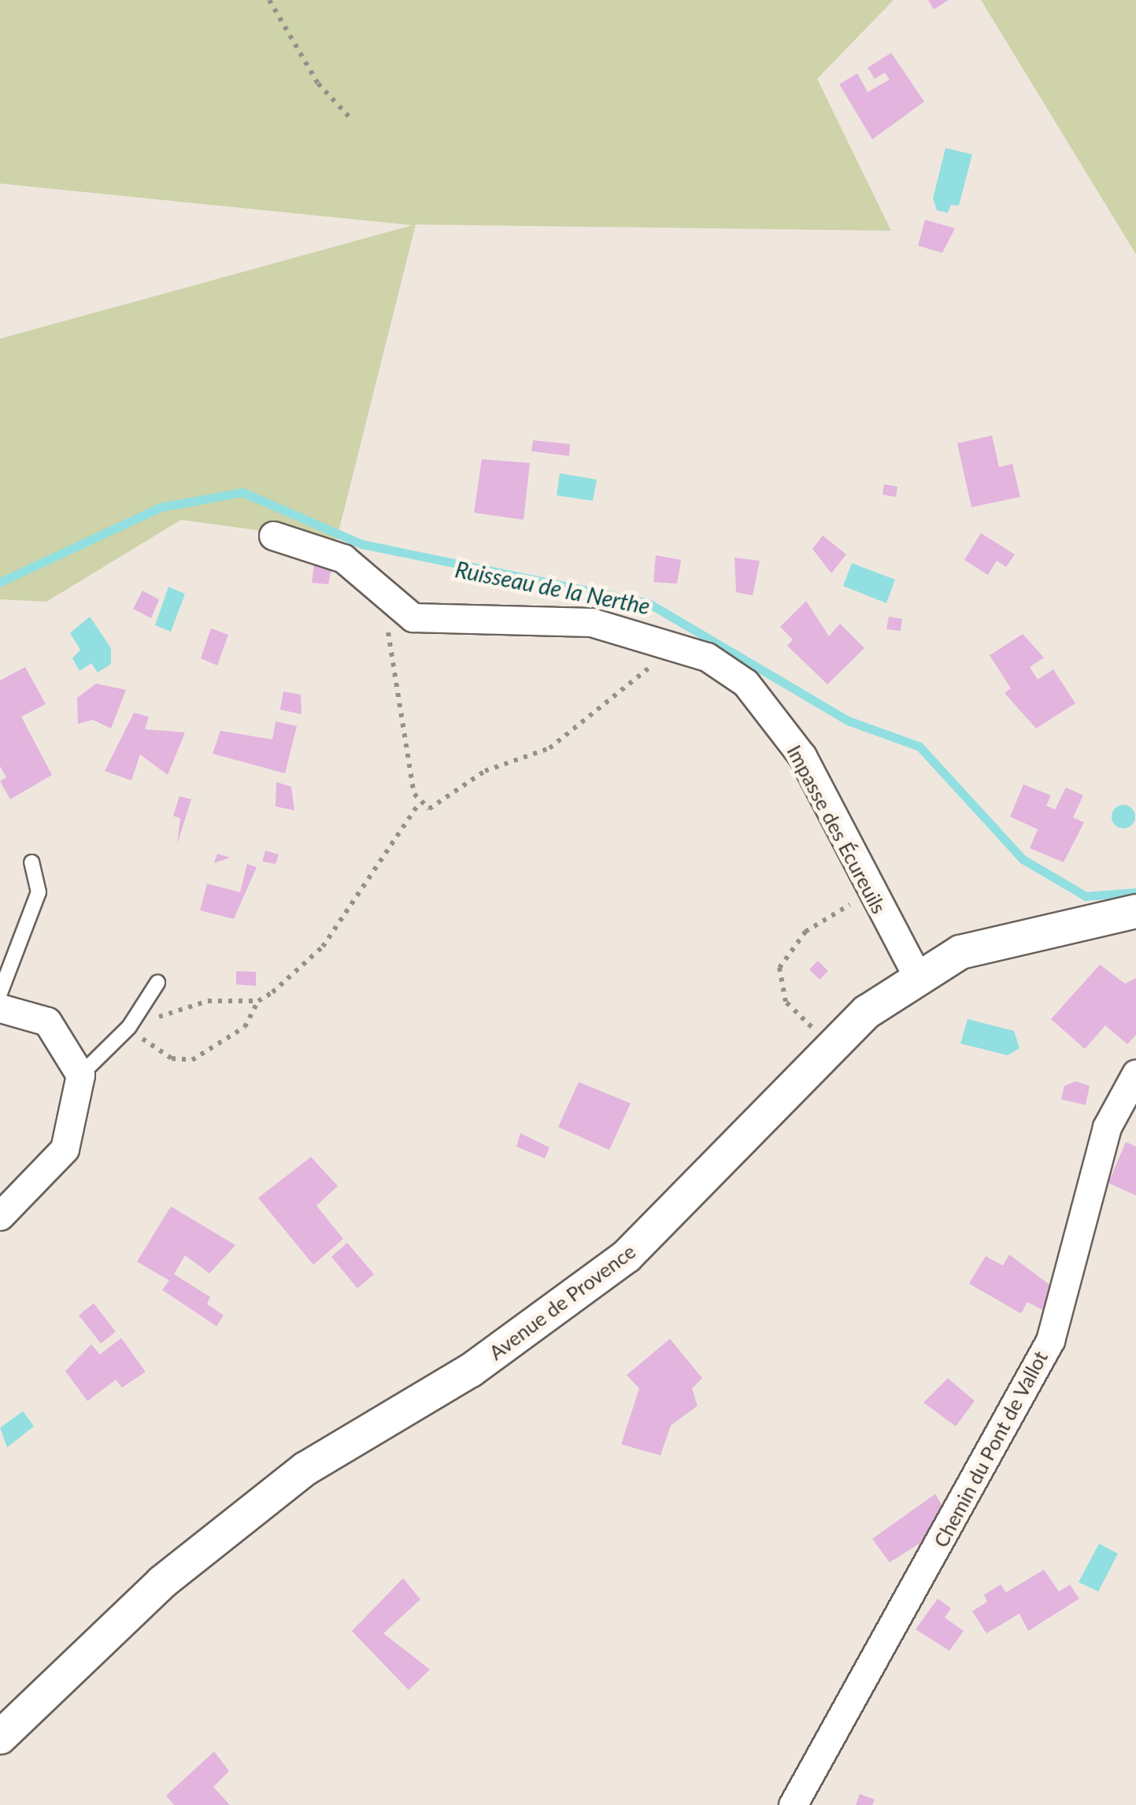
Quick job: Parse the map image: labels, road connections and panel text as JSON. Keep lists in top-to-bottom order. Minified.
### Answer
{"streets":{"street":["Impasse des Écureuils","Avenue de Provence","Chemin du Pont de Vallot"]},"crossings":[["Impasse des Écureuils","Avenue de Provence"]],"water":["Ruisseau de la Nerthe"]}
